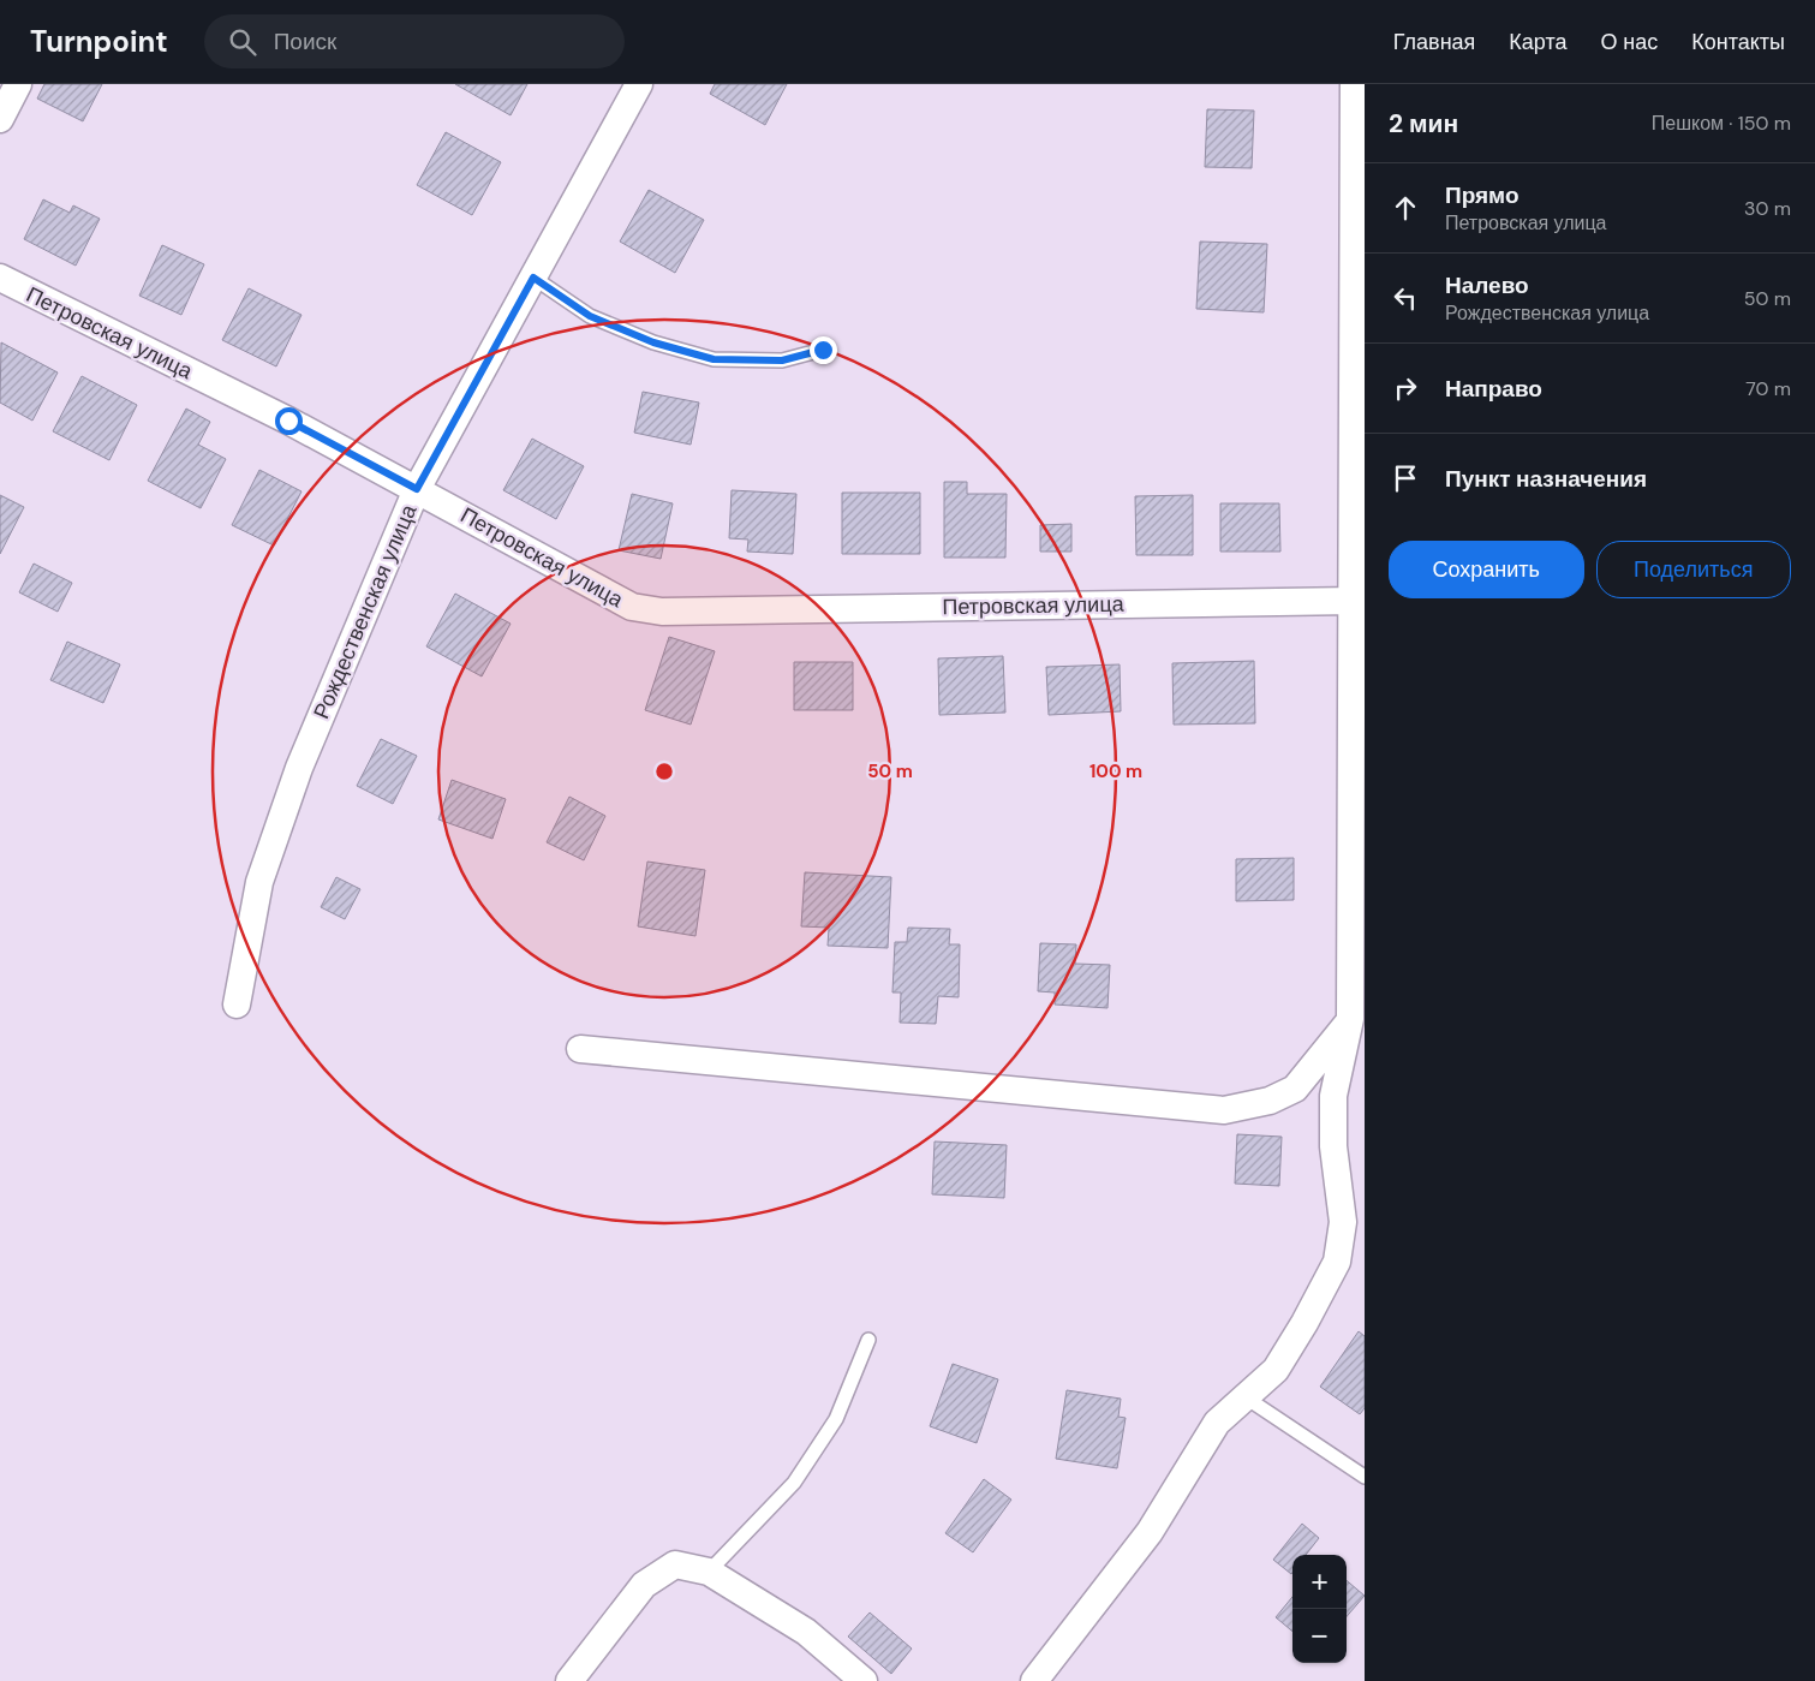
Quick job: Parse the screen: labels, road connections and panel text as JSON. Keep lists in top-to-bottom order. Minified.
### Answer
{"streets":{"street":["Петровская улица","Рождественская улица"]},"crossings":[["Петровская улица","Рождественская улица"]],"page":{"header":"Turnpoint","search":"Поиск","nav":["Главная","Карта","О нас","Контакты"],"heading":["2 мин","Пешком · 150 m"],"list":[["Прямо","Петровская улица","30 m"],["Налево","Рождественская улица","50 m"],["Направо","70 m"],"Пункт назначения"],"buttons":["Сохранить","Поделиться"],"map_buttons":["+","−"]},"rings":["50 m","100 m"]}
